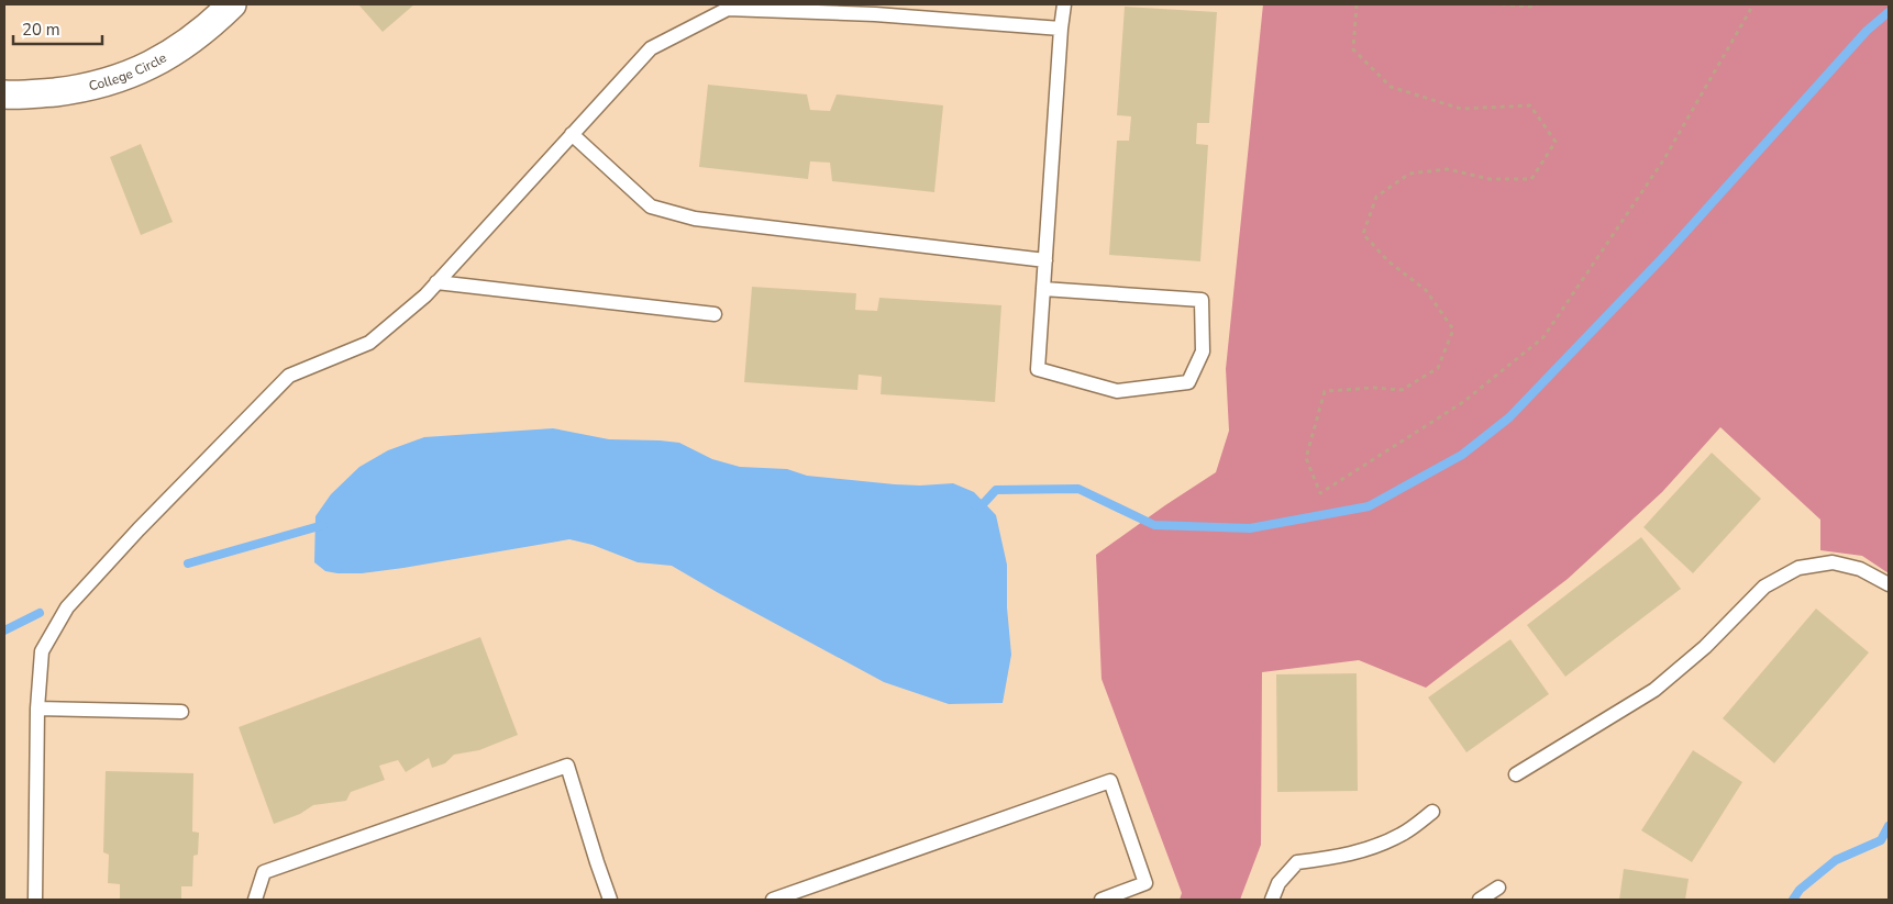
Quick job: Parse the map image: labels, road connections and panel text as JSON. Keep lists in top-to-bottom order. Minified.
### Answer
{"streets":{"street":["College Circle"]},"scale_bar":"20 m"}
